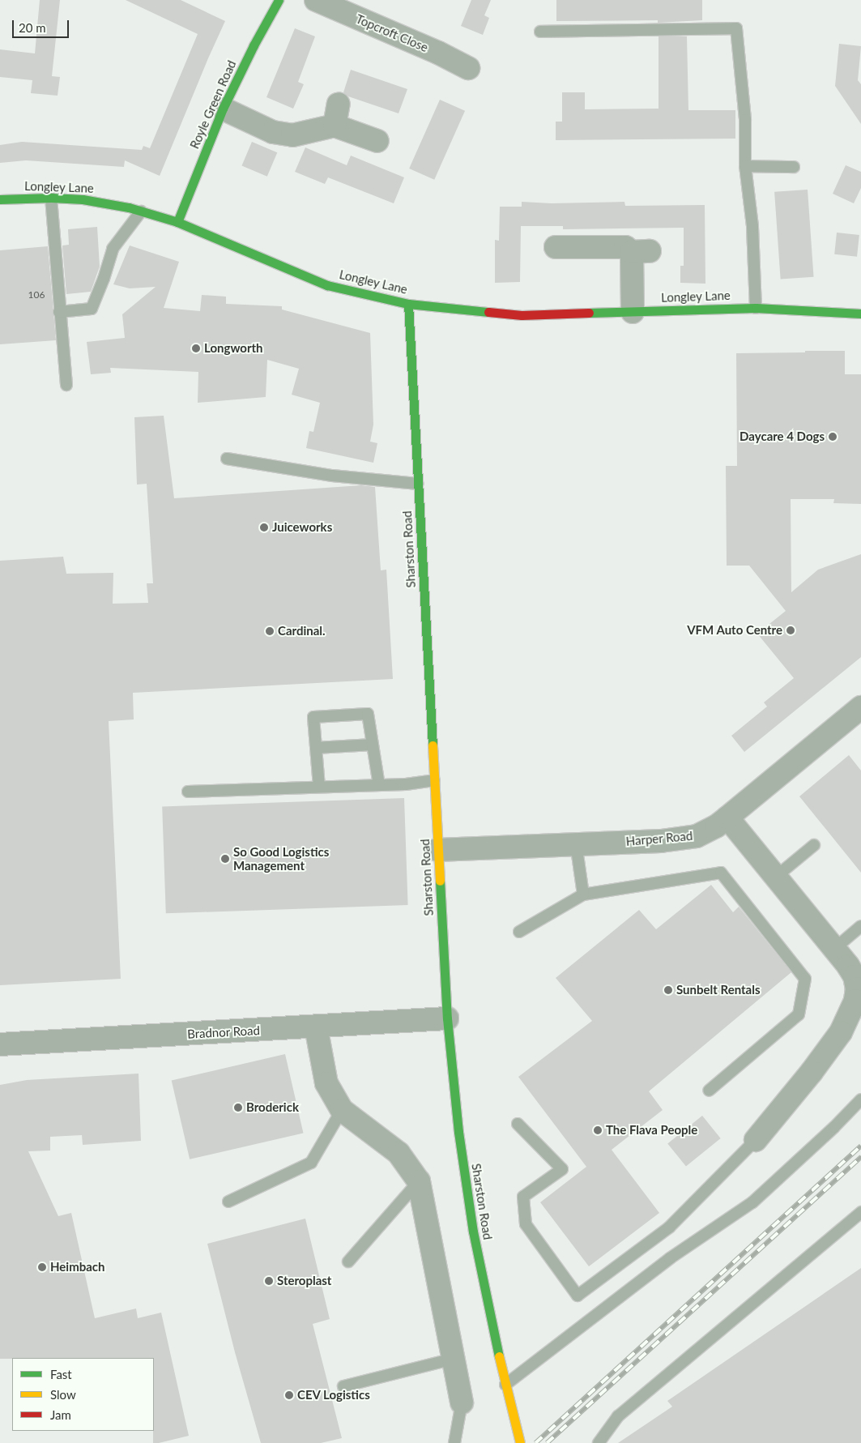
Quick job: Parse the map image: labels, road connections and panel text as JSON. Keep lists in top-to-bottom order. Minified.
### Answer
{"streets":{"main road":["Royle Green Road","Longley Lane","Sharston Road"],"street":["Topcroft Close","Harper Road","Bradnor Road"]},"crossings":[["Royle Green Road","Longley Lane"],["Longley Lane","Sharston Road"],["Sharston Road","Harper Road"],["Sharston Road","Bradnor Road"]],"places":["Longworth","Daycare 4 Dogs","Juiceworks","VFM Auto Centre","Cardinal.","So Good Logistics Management","Sunbelt Rentals","Broderick","The Flava People","Heimbach","Steroplast","CEV Logistics"],"house_numbers":["106"],"legend":["Fast","Slow","Jam"],"scale_bar":"20 m"}
